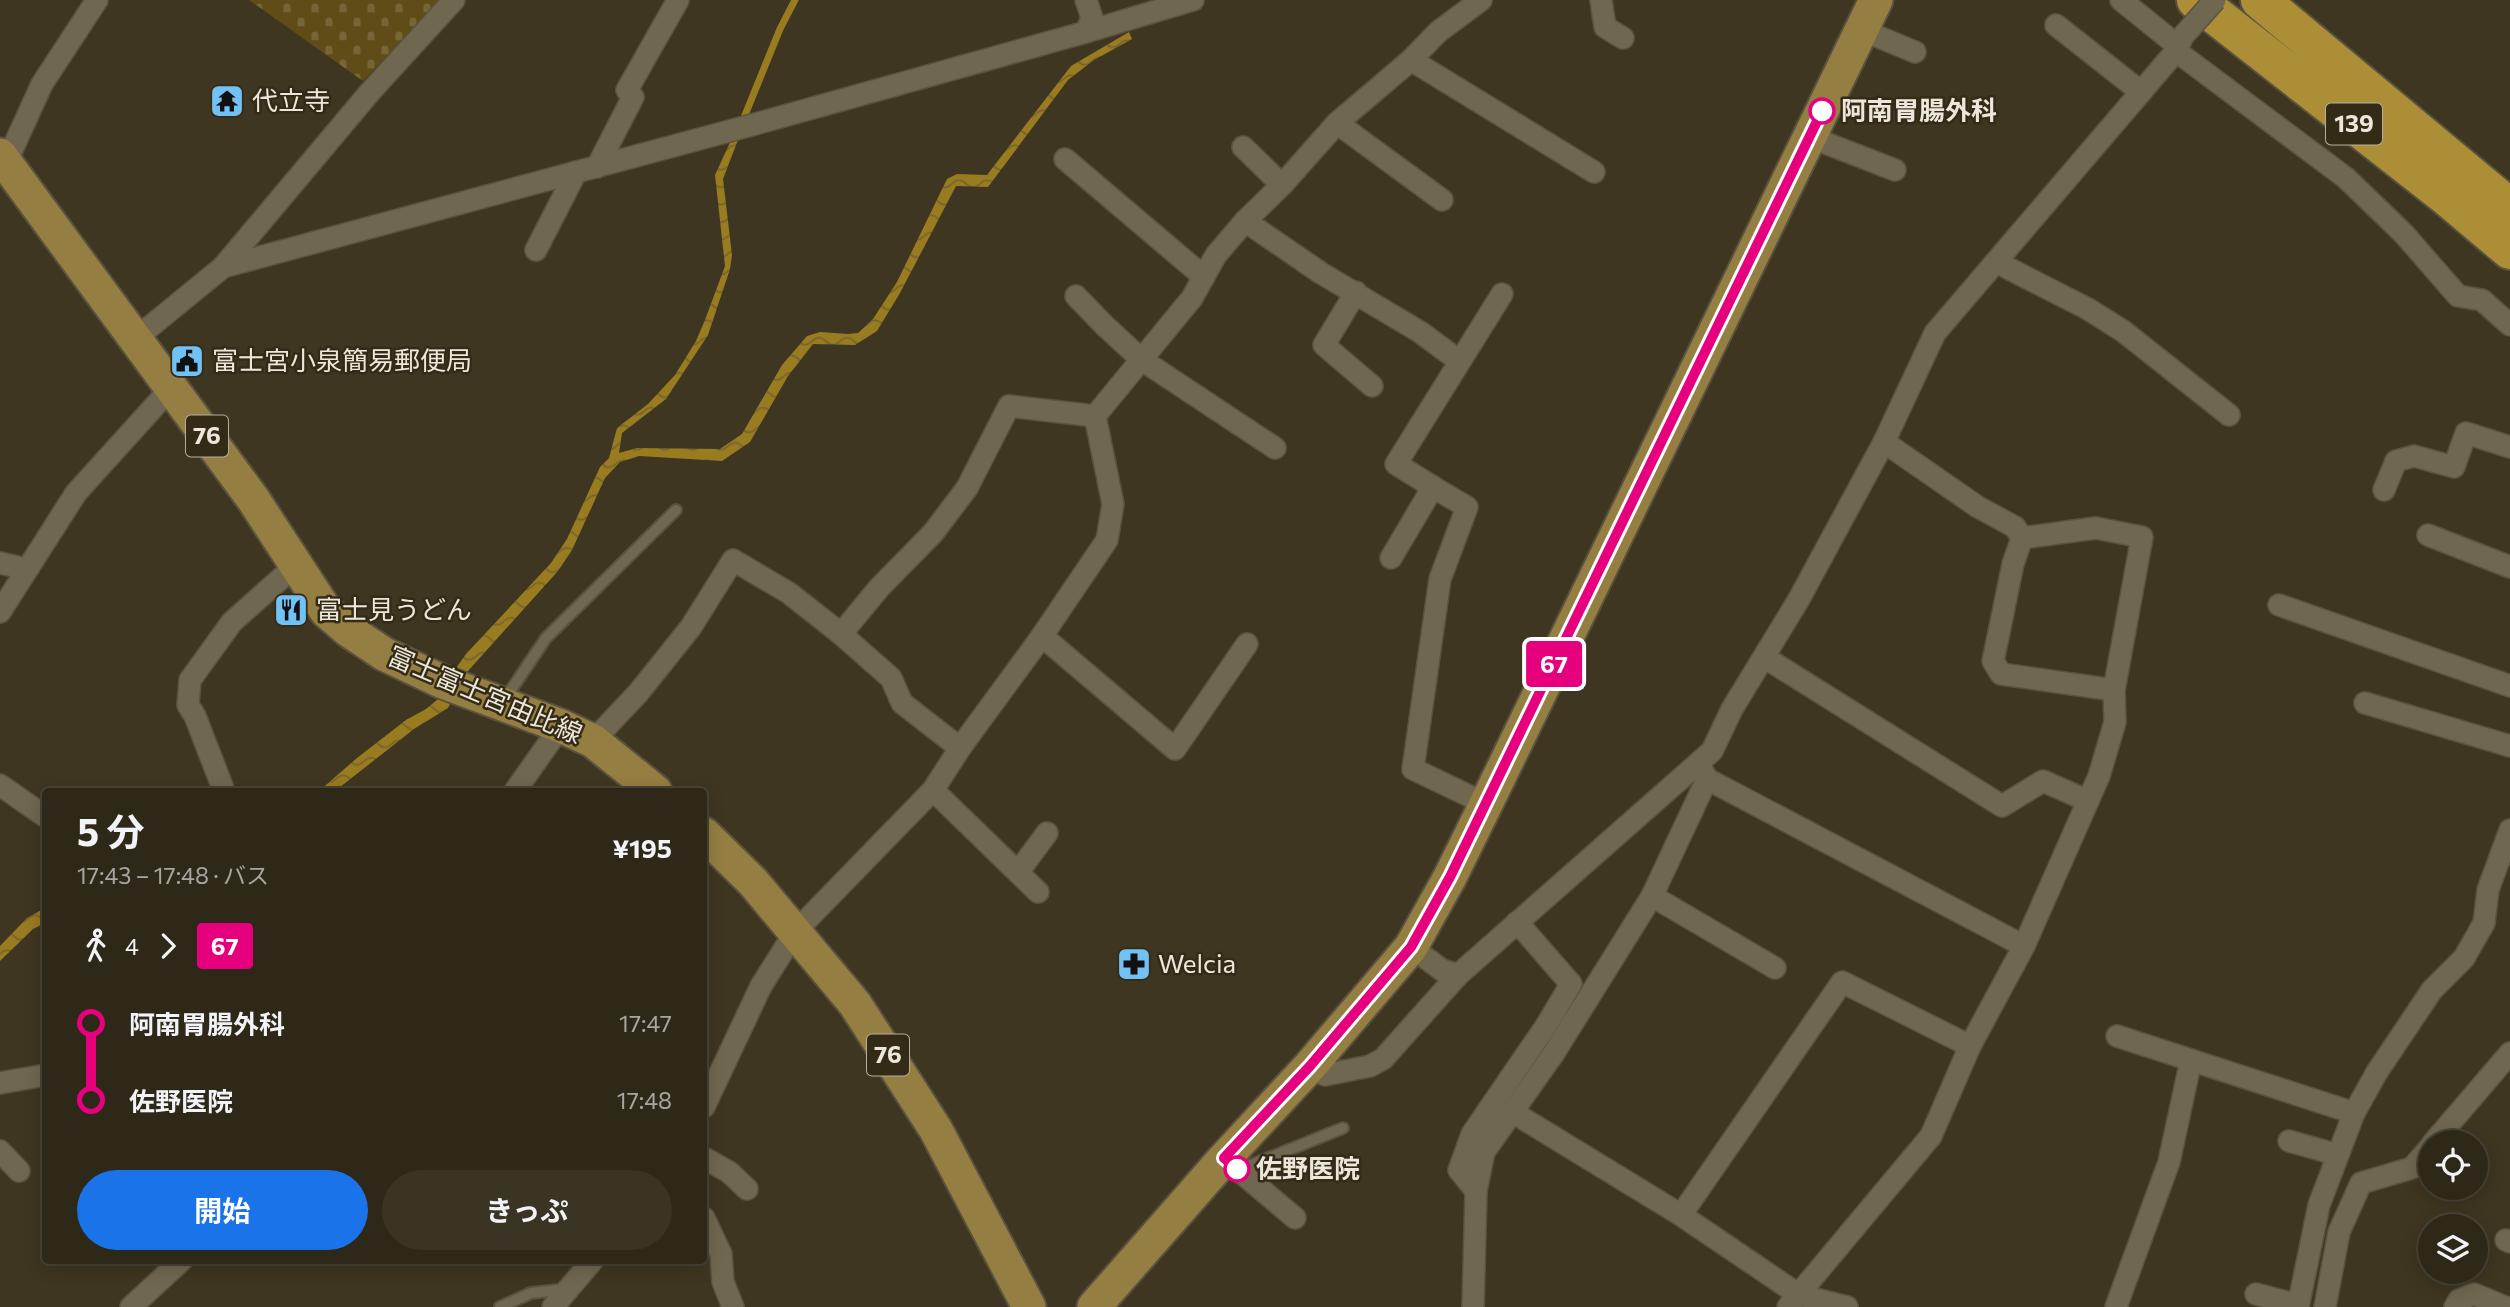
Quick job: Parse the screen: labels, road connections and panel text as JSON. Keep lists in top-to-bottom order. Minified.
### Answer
{"streets":{"highway":["139"],"main road":["76","富士富士宮由比線"]},"places":{"temple":["代立寺"],"other":["阿南胃腸外科","佐野医院"],"public building":["富士宮小泉簡易郵便局"],"restaurant":["富士見うどん"],"pharmacy":["Welcia"]},"lines":["bus line 67"],"page":{"on_map":"67","heading":["5 分","17:43 – 17:48 · バス","¥195"],"legs":["4","67"],"list":[{"name":"阿南胃腸外科","value":"17:47"},{"name":"佐野医院","value":"17:48"}],"buttons":["開始","きっぷ"]}}
